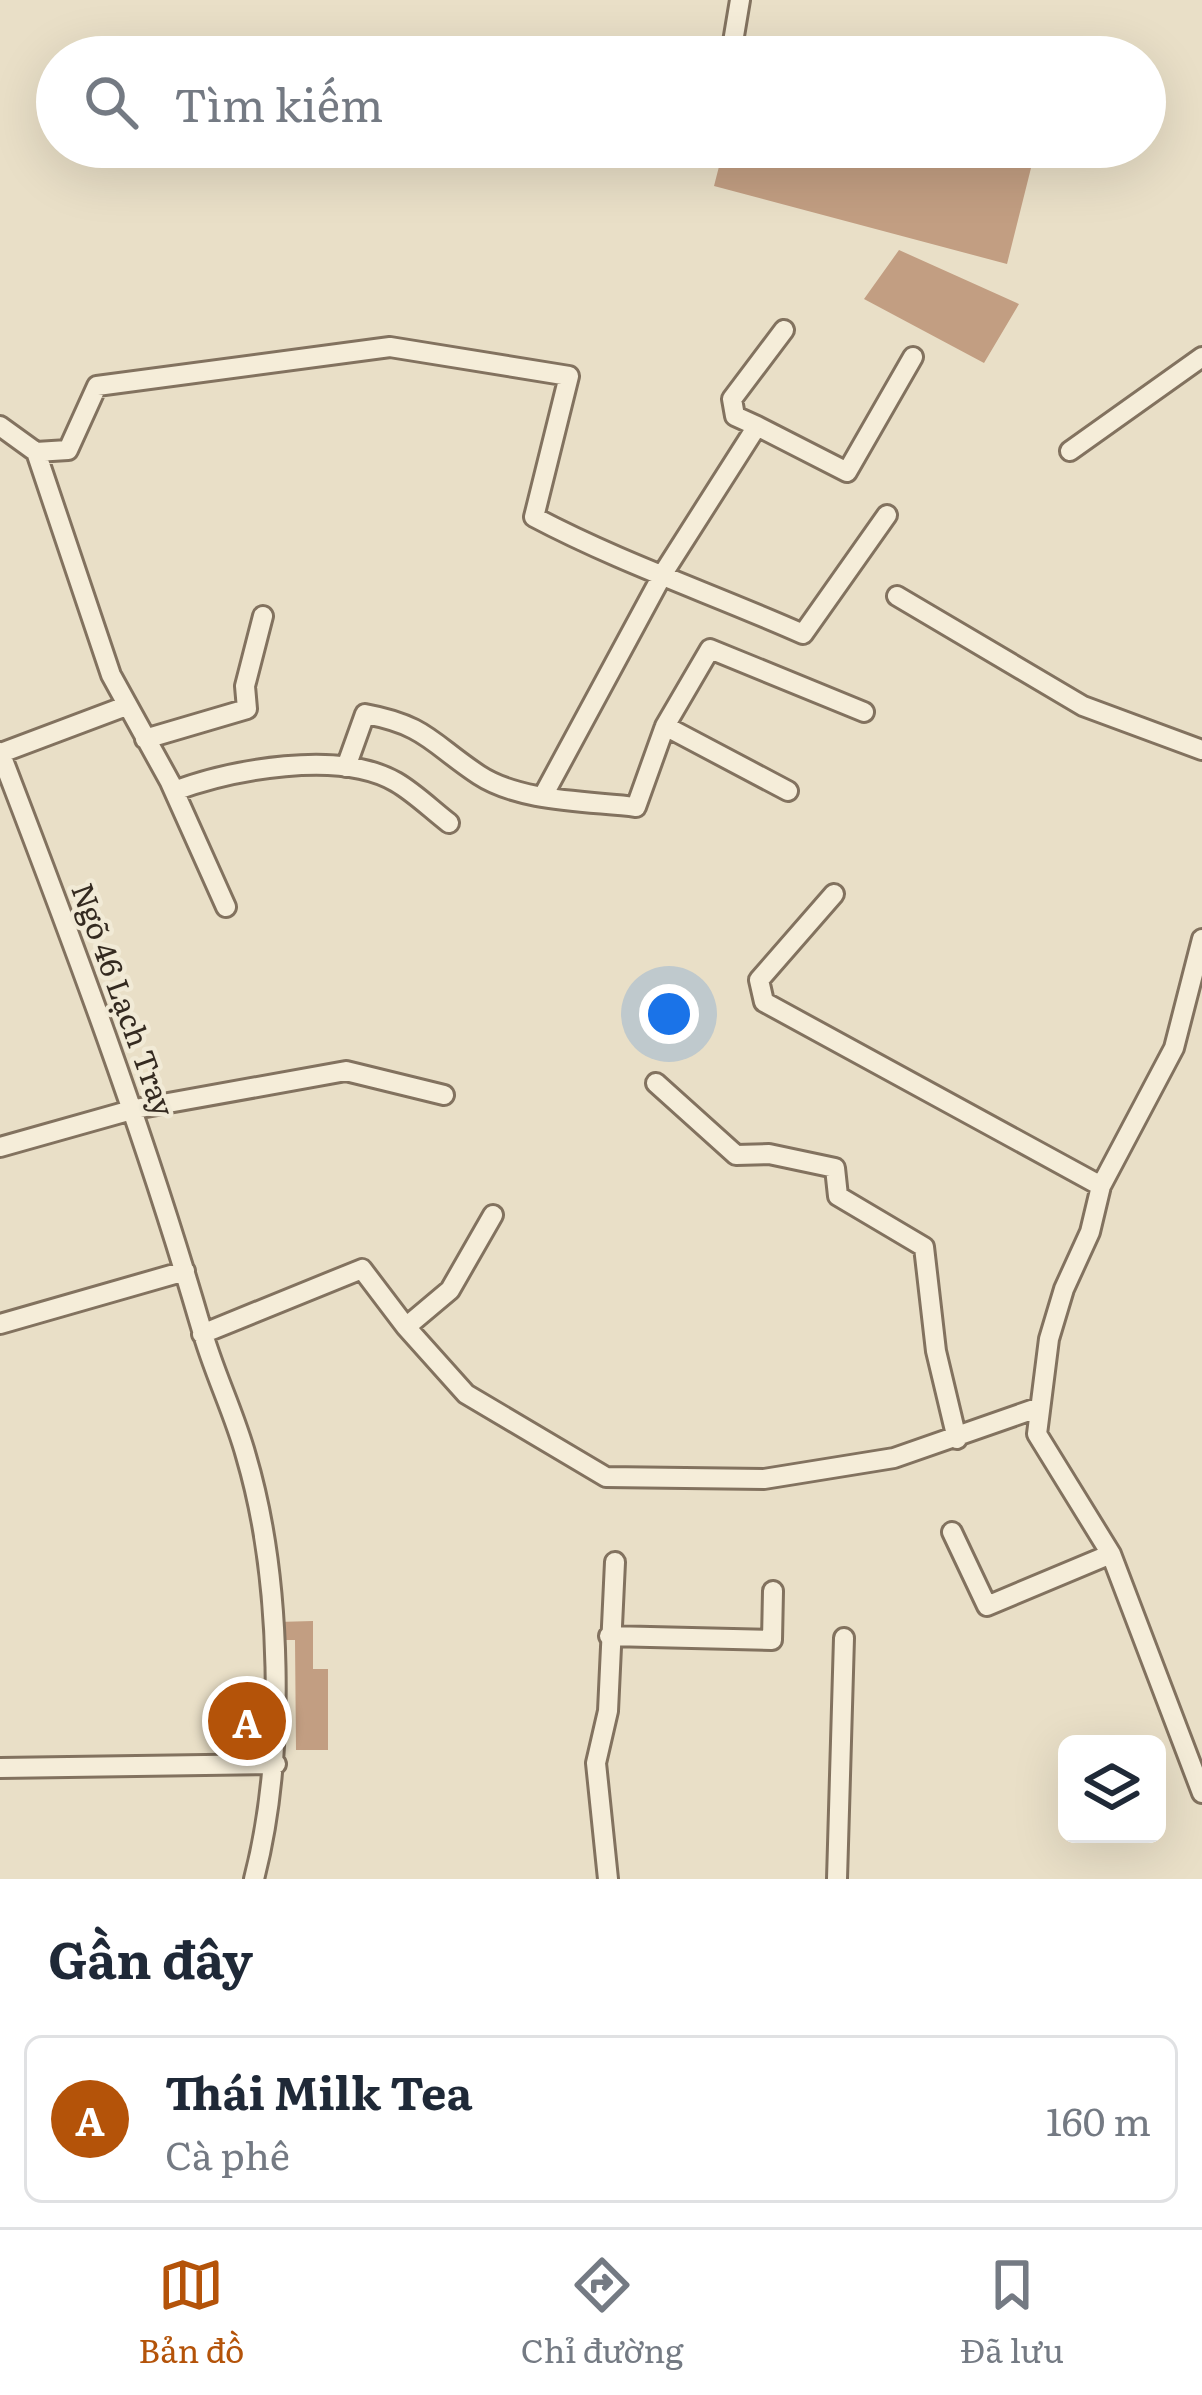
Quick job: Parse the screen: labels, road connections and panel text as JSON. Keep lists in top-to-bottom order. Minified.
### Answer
{"streets":{"lane":["Ngõ 46 Lạch Tray"]},"page":{"search":"Tìm kiếm","pins":"A","heading":"Gần đây","list":[{"mark":"A","name":"Thái Milk Tea","note":"Cà phê","value":"160 m"}],"nav":["Bản đồ","Chỉ đường","Đã lưu"]}}
